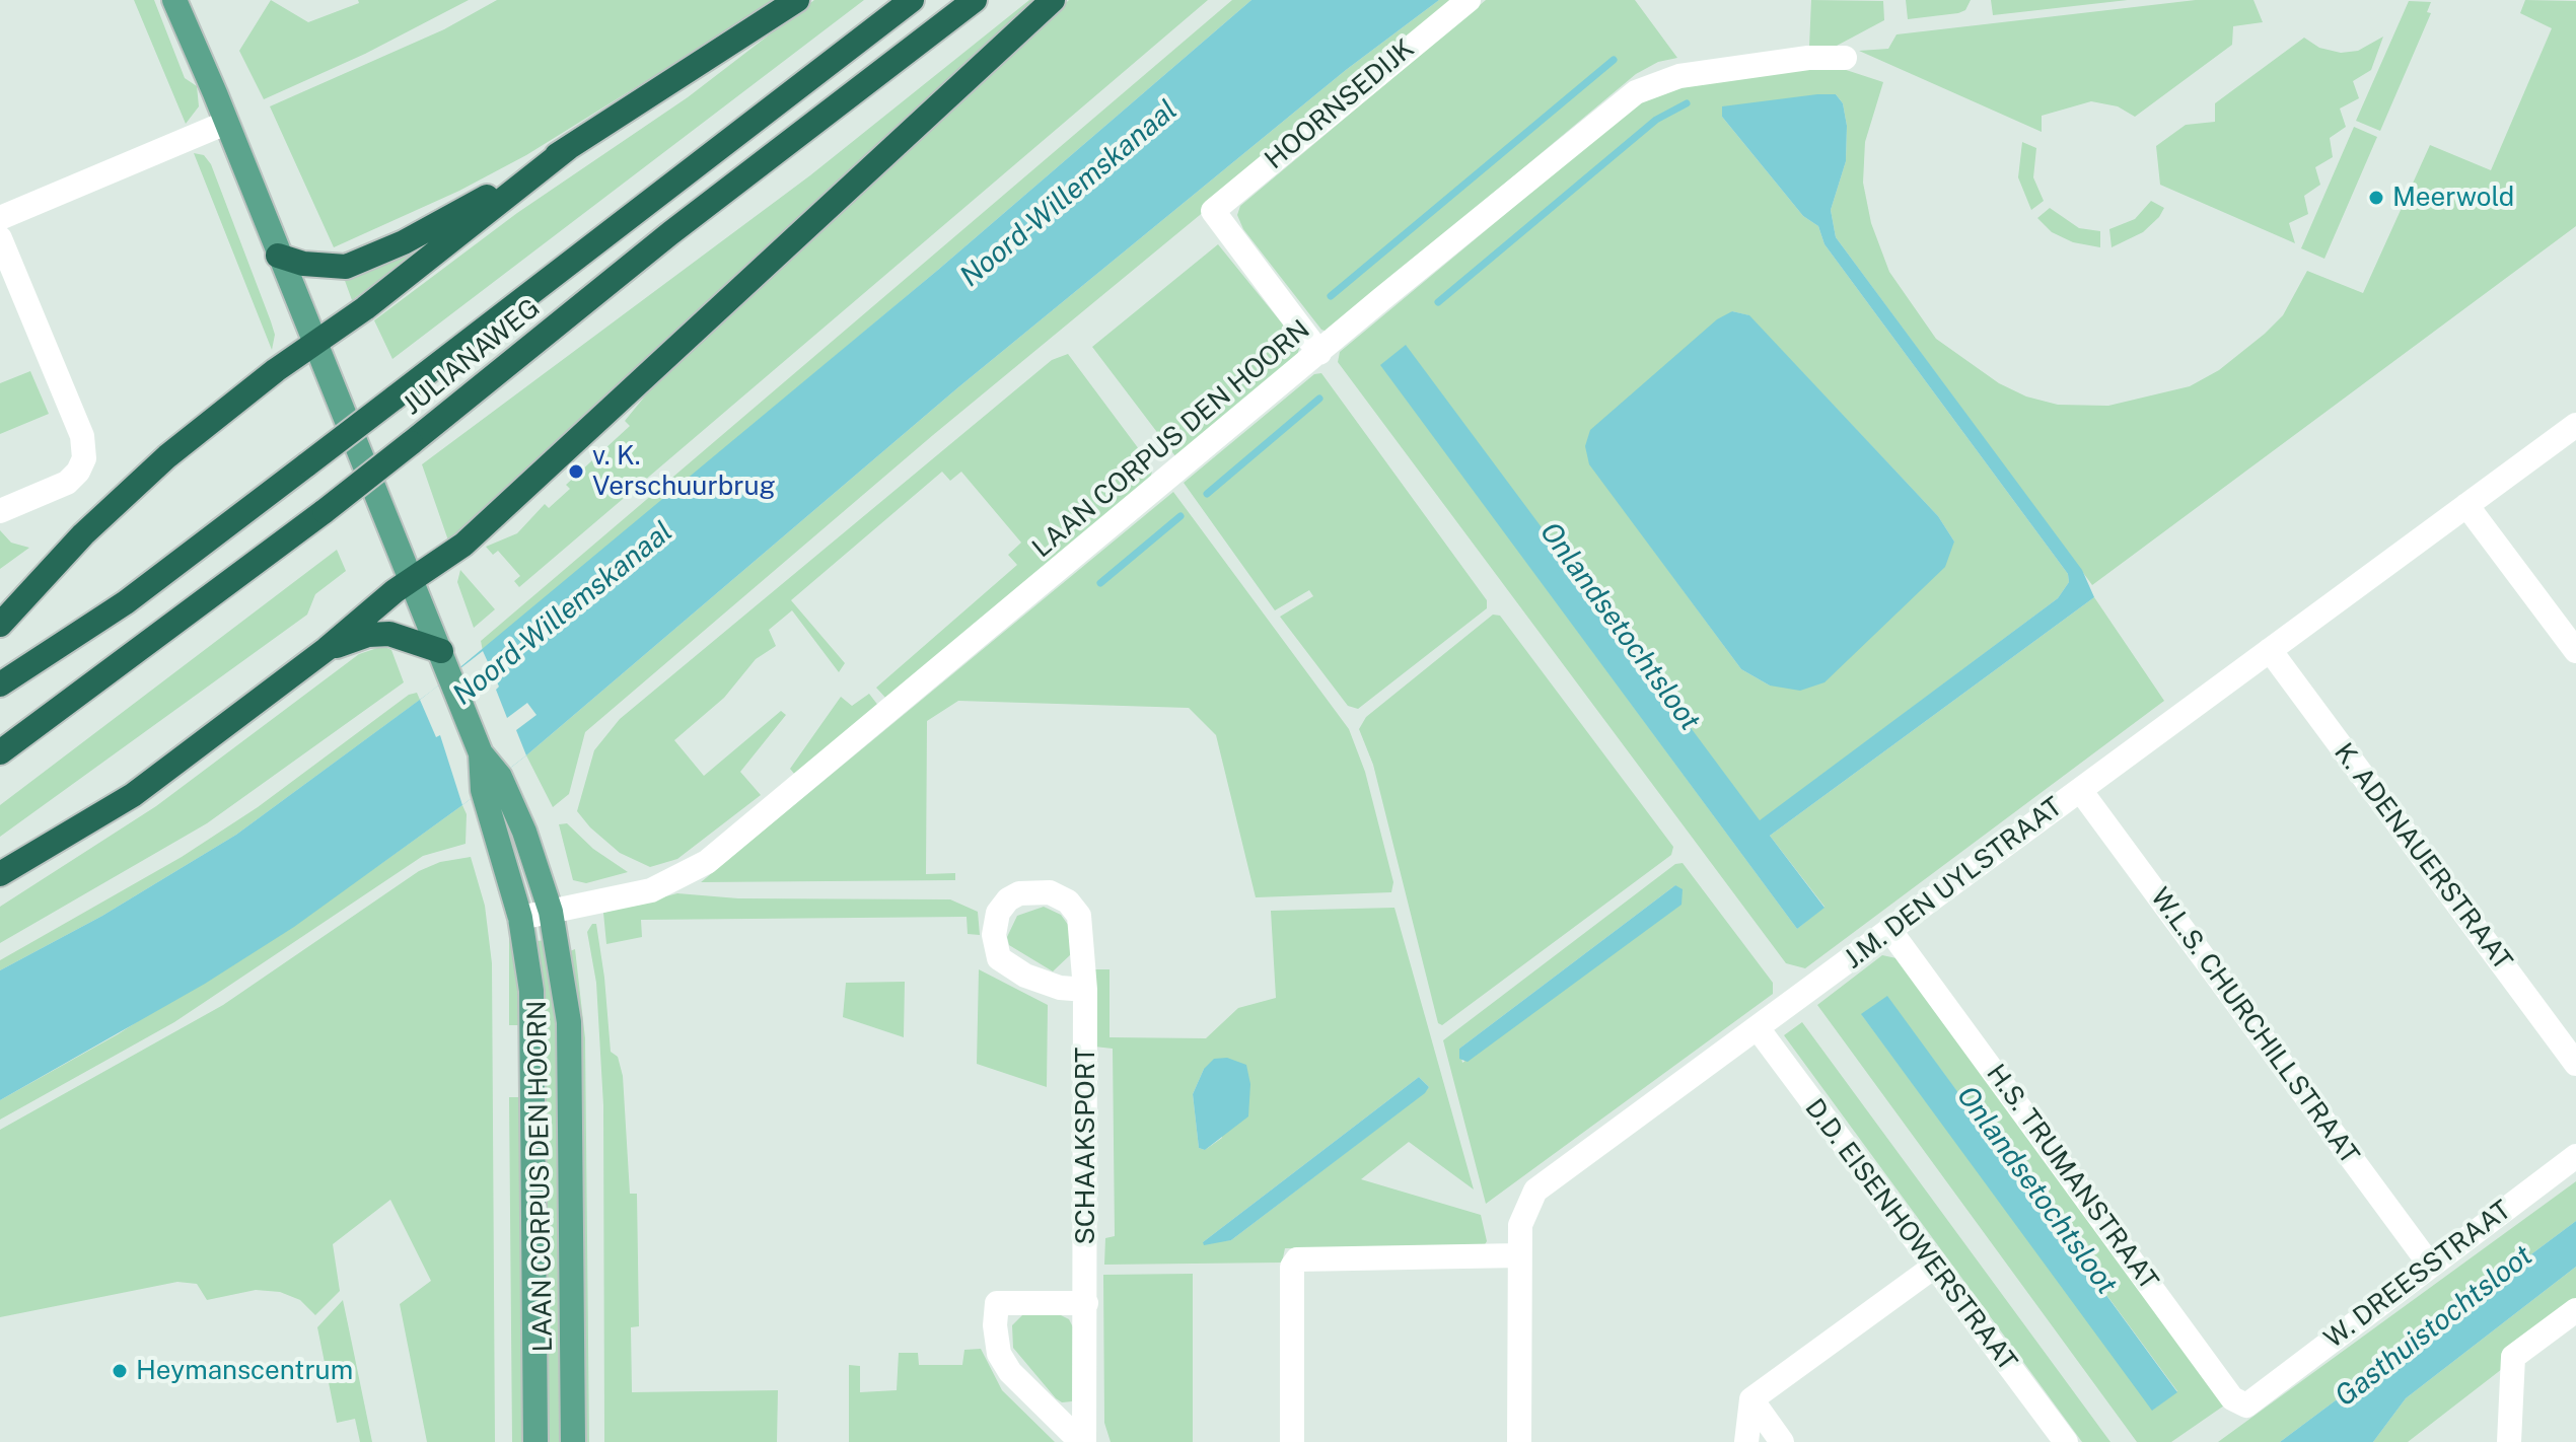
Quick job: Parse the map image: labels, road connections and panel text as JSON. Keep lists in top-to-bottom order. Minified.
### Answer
{"streets":{"highway":["JULIANAWEG"],"main road":["LAAN CORPUS DEN HOORN"],"street":["HOORNSEDIJK","K. ADENAUERSTRAAT","J.M. DEN UYLSTRAAT","W.L.S. CHURCHILLSTRAAT","SCHAAKSPORT","H.S. TRUMANSTRAAT","D.D. EISENHOWERSTRAAT","W. DREESSTRAAT"]},"crossings":[["HOORNSEDIJK","LAAN CORPUS DEN HOORN"],["K. ADENAUERSTRAAT","J.M. DEN UYLSTRAAT"],["J.M. DEN UYLSTRAAT","W.L.S. CHURCHILLSTRAAT"],["J.M. DEN UYLSTRAAT","H.S. TRUMANSTRAAT"],["J.M. DEN UYLSTRAAT","D.D. EISENHOWERSTRAAT"],["W.L.S. CHURCHILLSTRAAT","W. DREESSTRAAT"],["H.S. TRUMANSTRAAT","W. DREESSTRAAT"]],"water":["Noord-Willemskanaal","Onlandsetochtsloot","Gasthuistochtsloot"],"places":["Meerwold","v. K. Verschuurbrug","Heymanscentrum"]}
